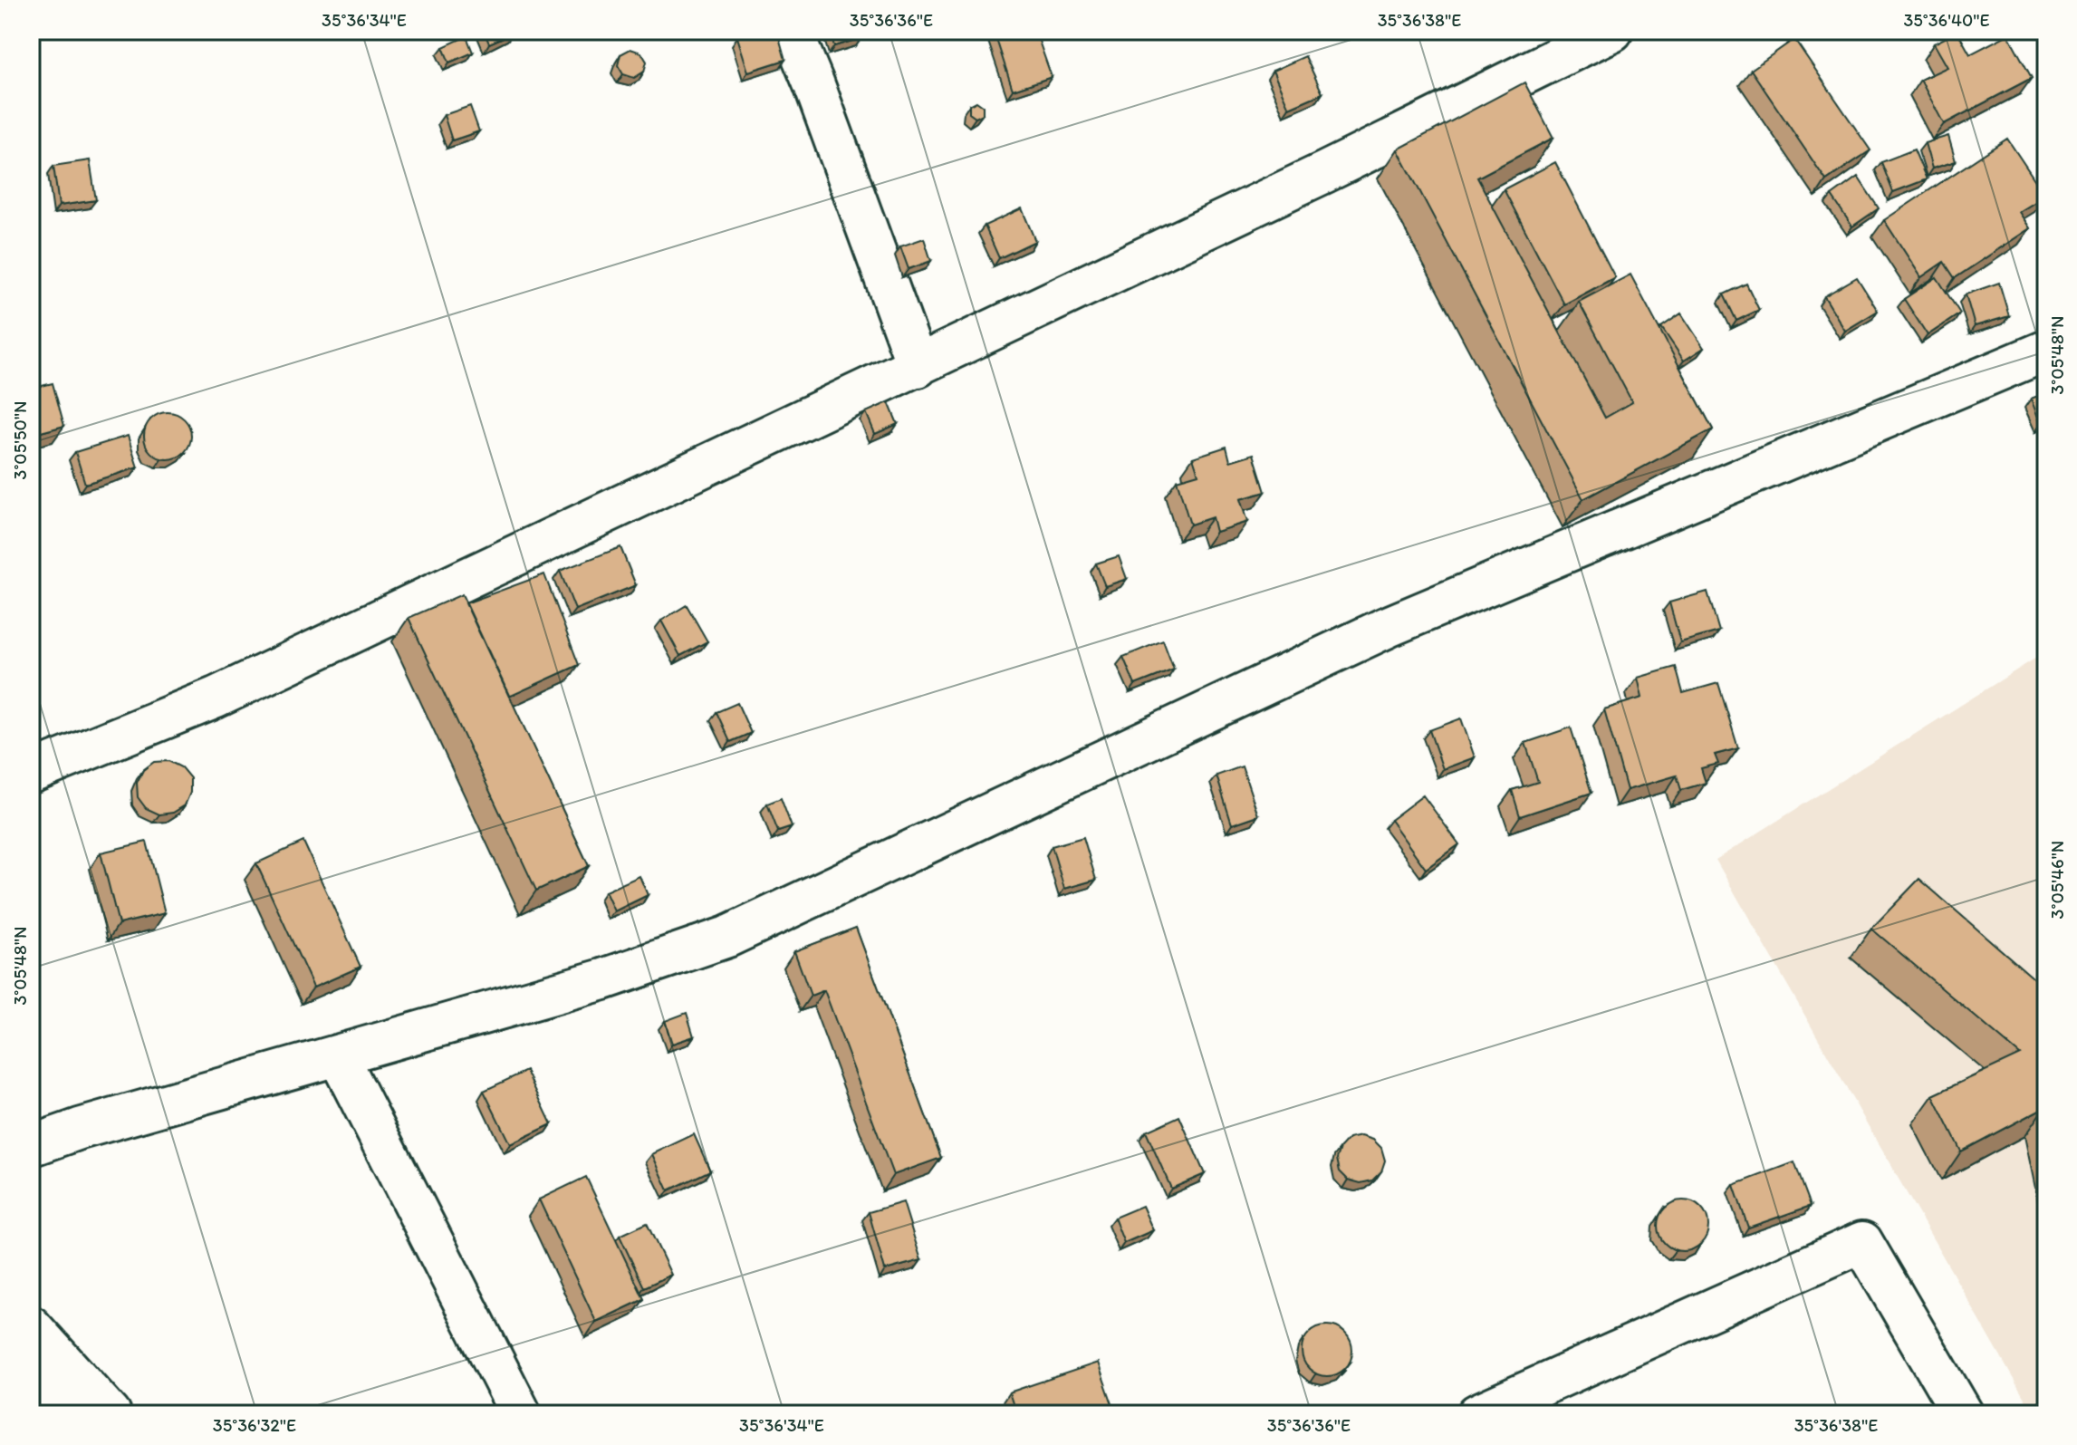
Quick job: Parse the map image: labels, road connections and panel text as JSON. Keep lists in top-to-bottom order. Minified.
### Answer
{"coordinates":["35°36'34\"E","35°36'36\"E","35°36'38\"E","35°36'40\"E","3°05'48\"N","3°05'50\"N","3°05'46\"N","35°36'32\"E"]}
